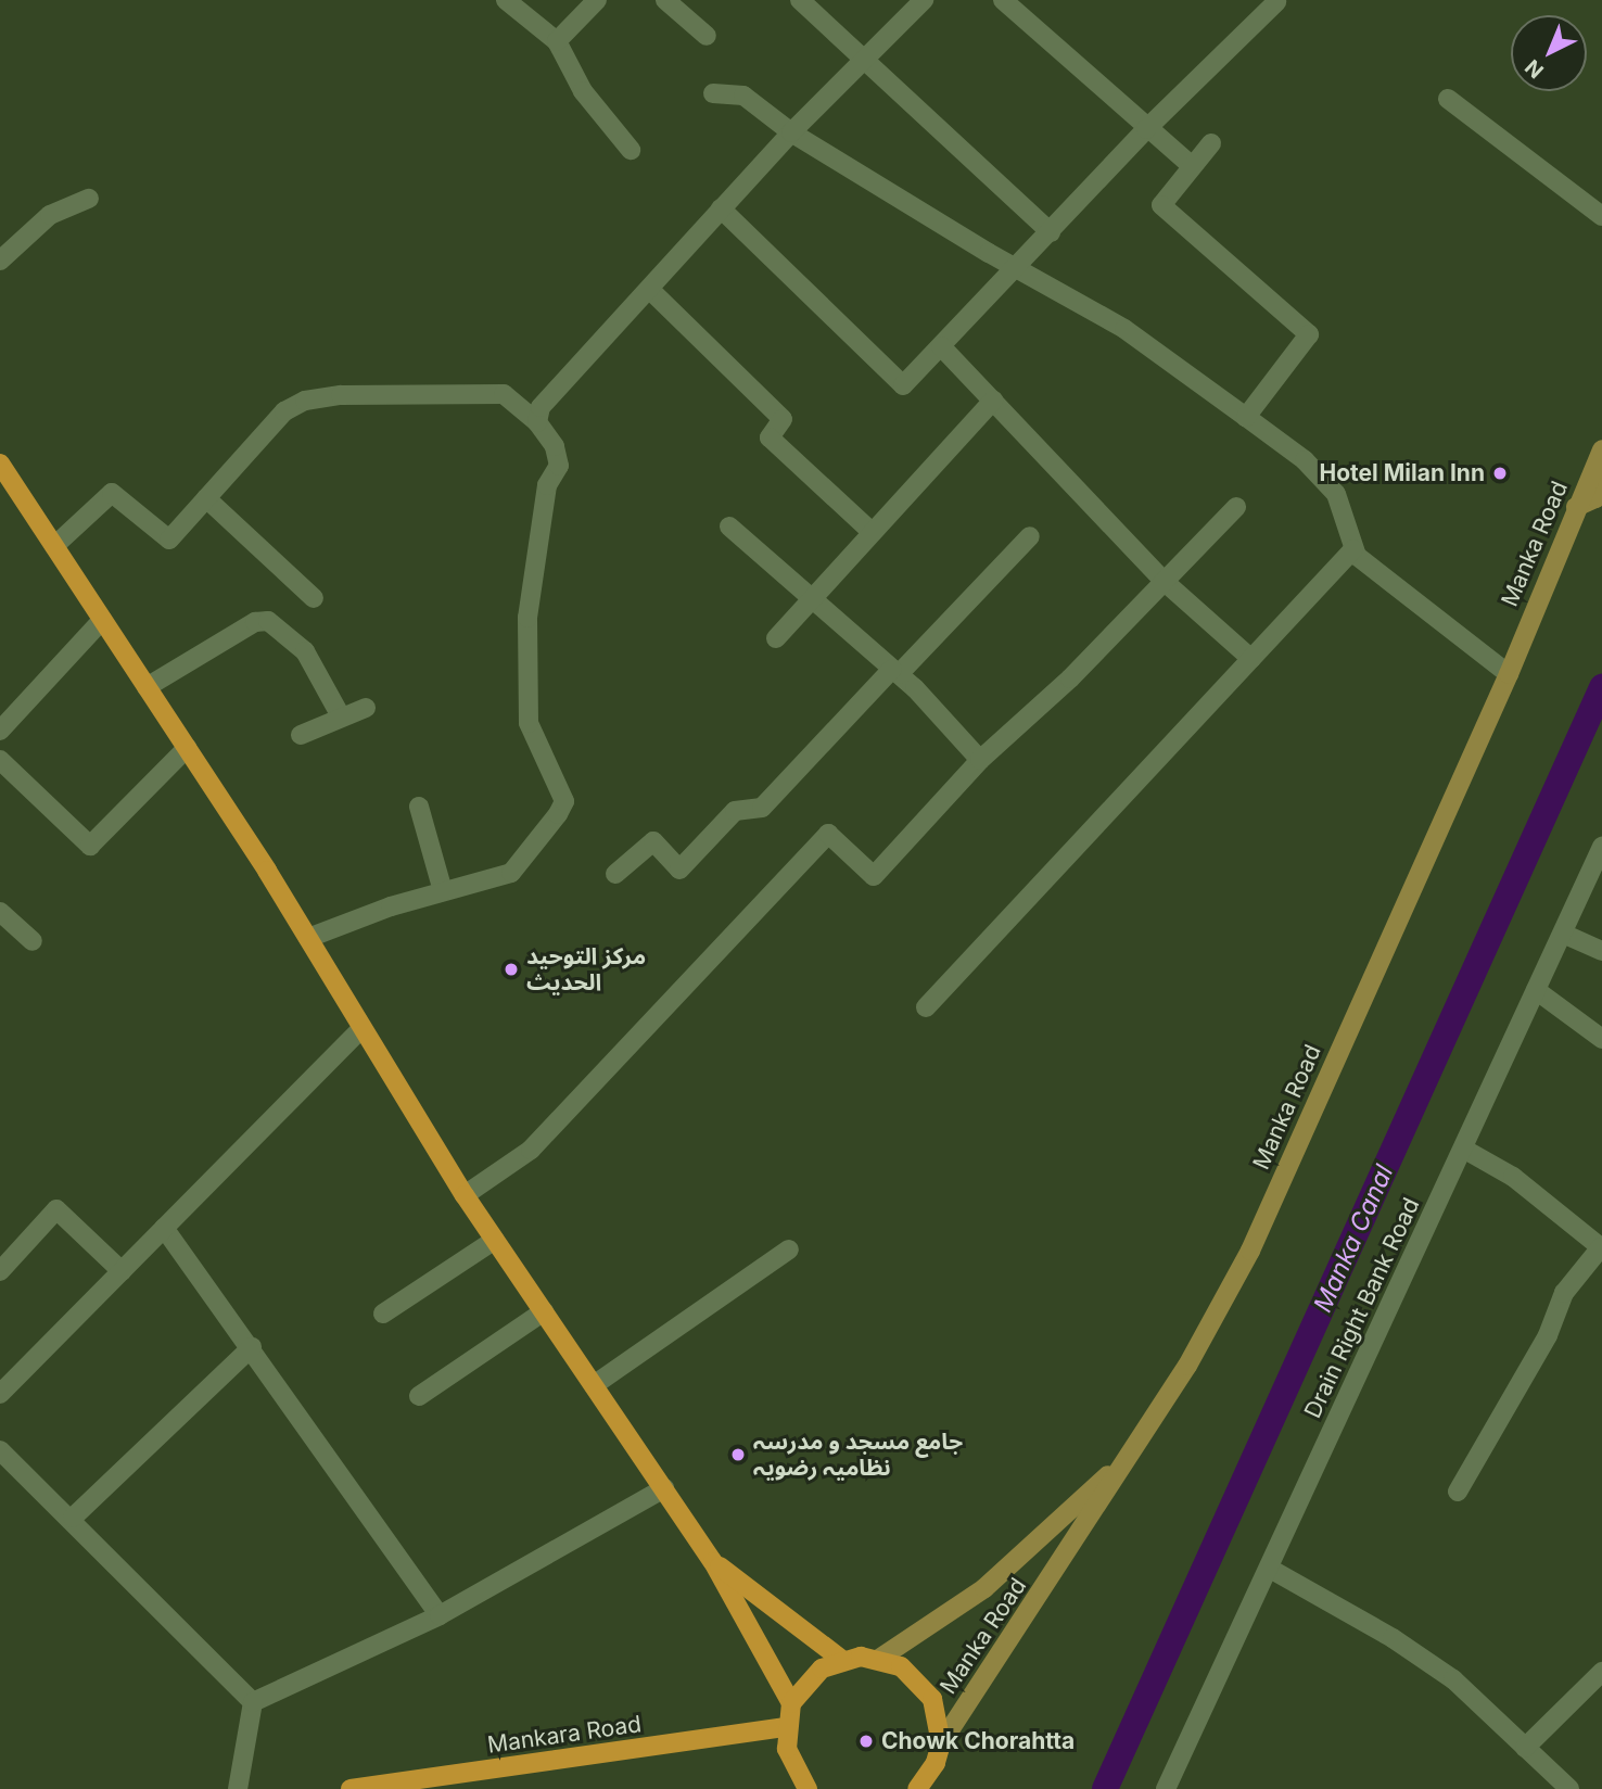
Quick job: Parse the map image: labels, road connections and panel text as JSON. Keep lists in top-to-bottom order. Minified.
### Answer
{"streets":{"main road":["Manka Road","Mankara Road"],"street":["Drain Right Bank Road"]},"water":["Manka Canal"],"places":["Hotel Milan Inn","مرکز التوحید الحدیث","جامع مسجد و مدرسہ نظامیہ رضویہ","Chowk Chorahtta"],"north":"bottom left"}
